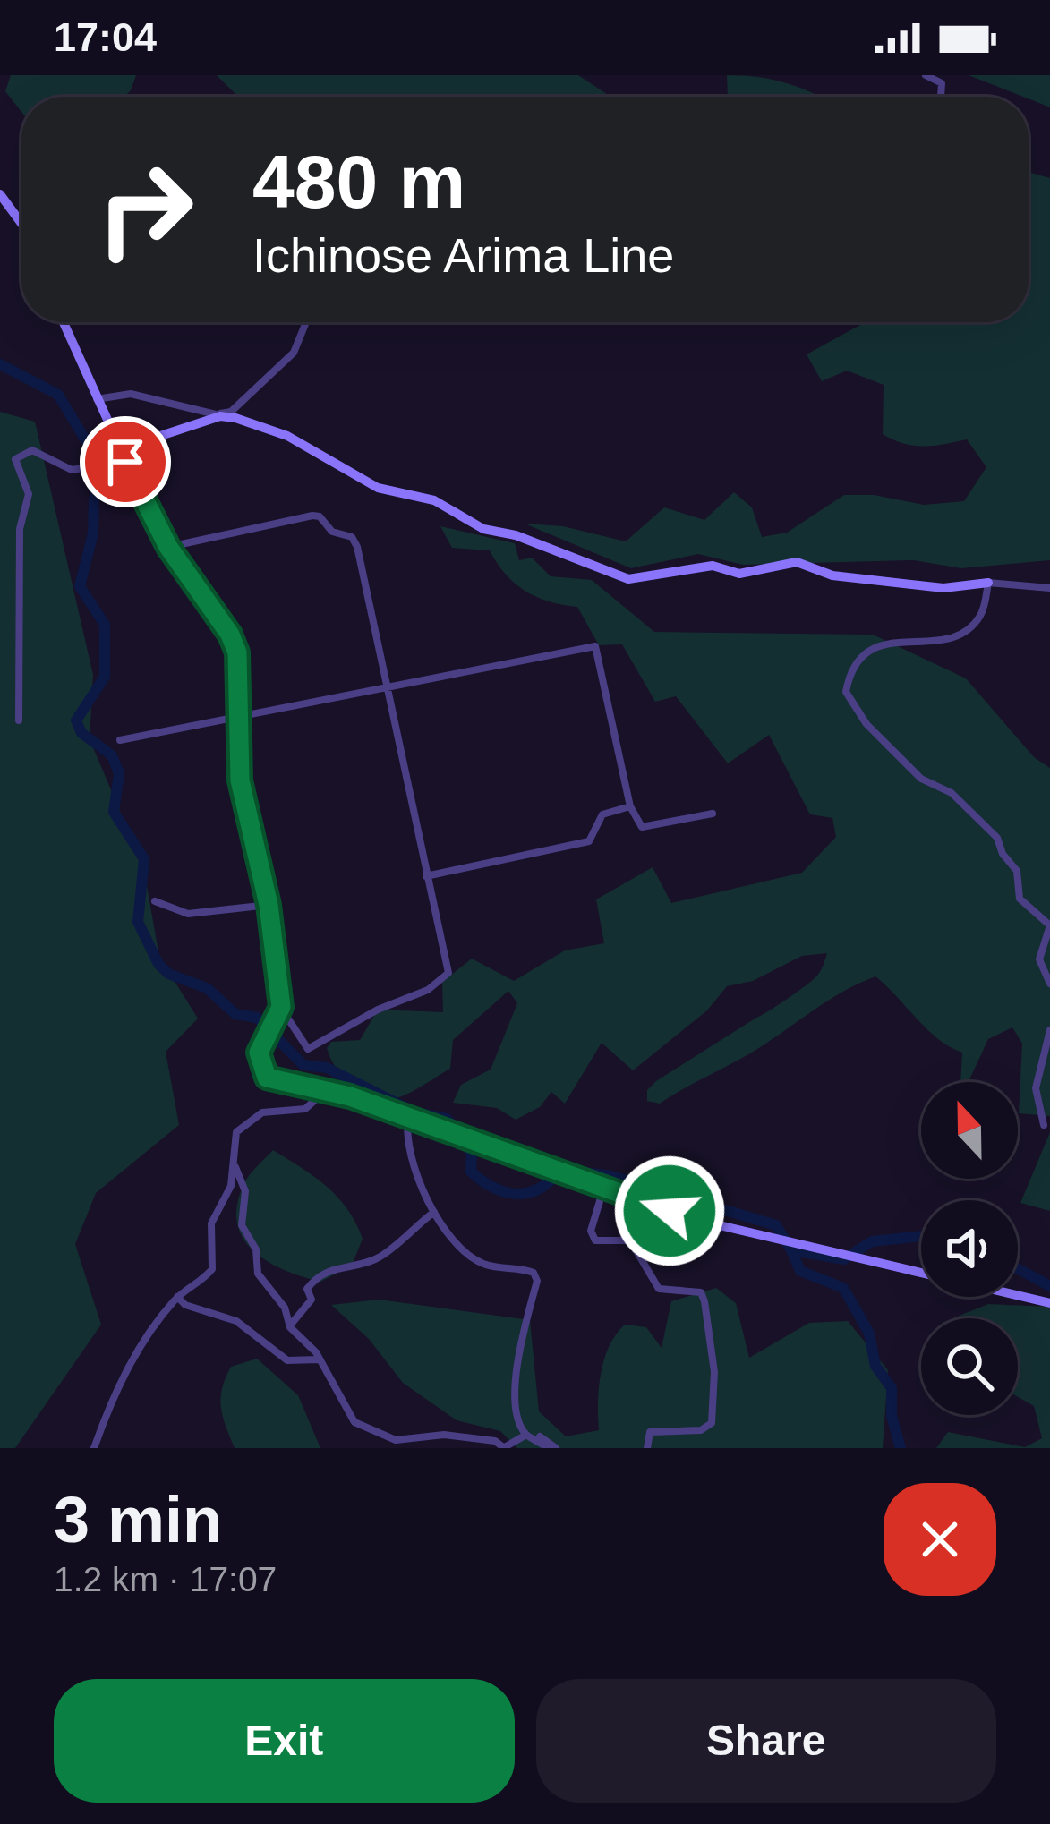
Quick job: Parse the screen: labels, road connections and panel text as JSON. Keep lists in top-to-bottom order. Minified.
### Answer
{"north":"top","page":{"status":"17:04","turn":["480 m","Ichinose Arima Line"],"heading":["3 min","1.2 km · 17:07"],"buttons":["Exit","Share"]}}
